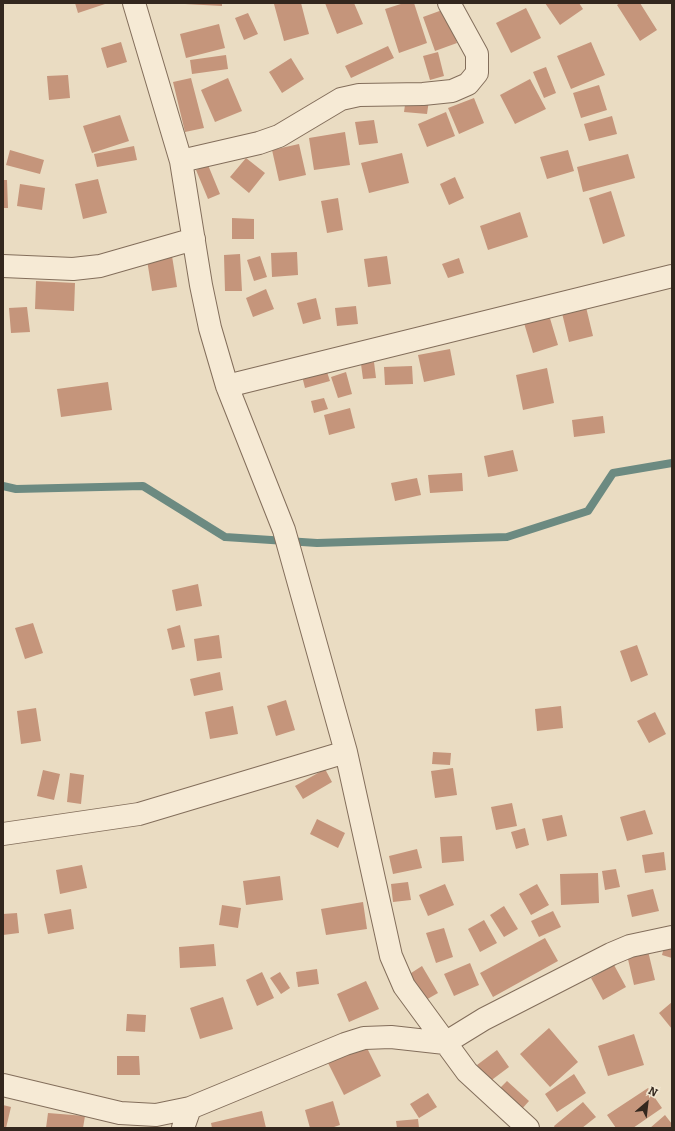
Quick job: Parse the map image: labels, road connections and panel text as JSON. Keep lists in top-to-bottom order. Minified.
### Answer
{"north":"top right"}
